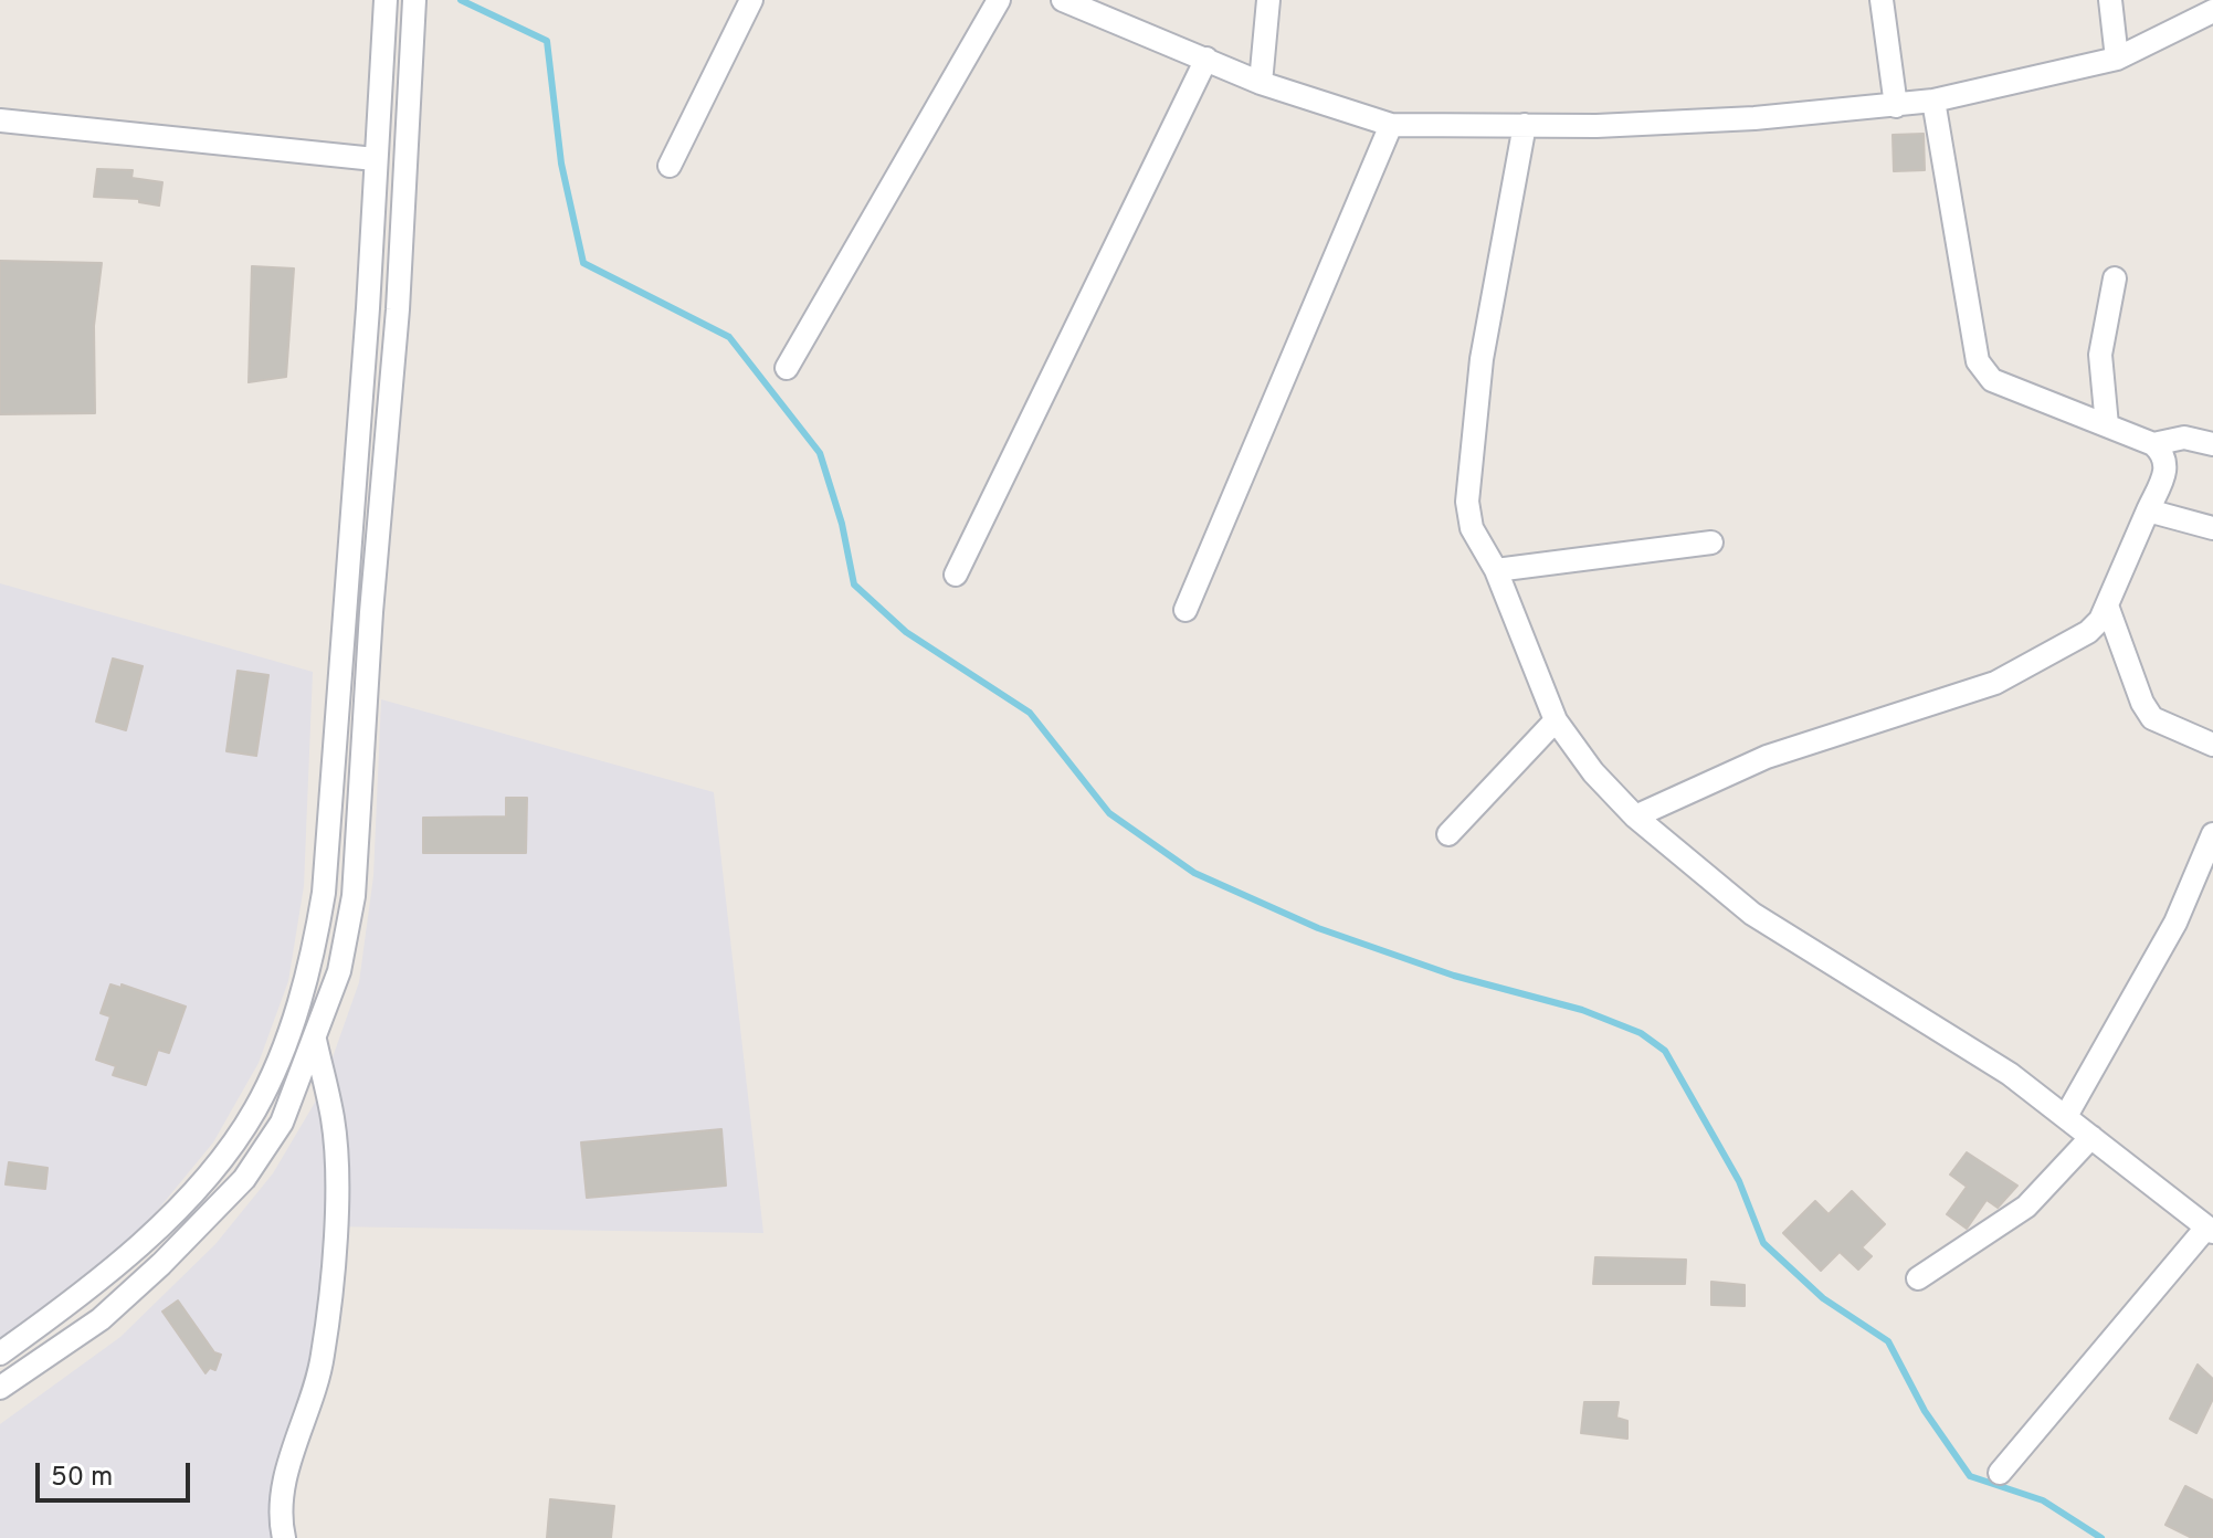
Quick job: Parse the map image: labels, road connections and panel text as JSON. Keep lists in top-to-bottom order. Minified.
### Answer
{"scale_bar":"50 m"}
